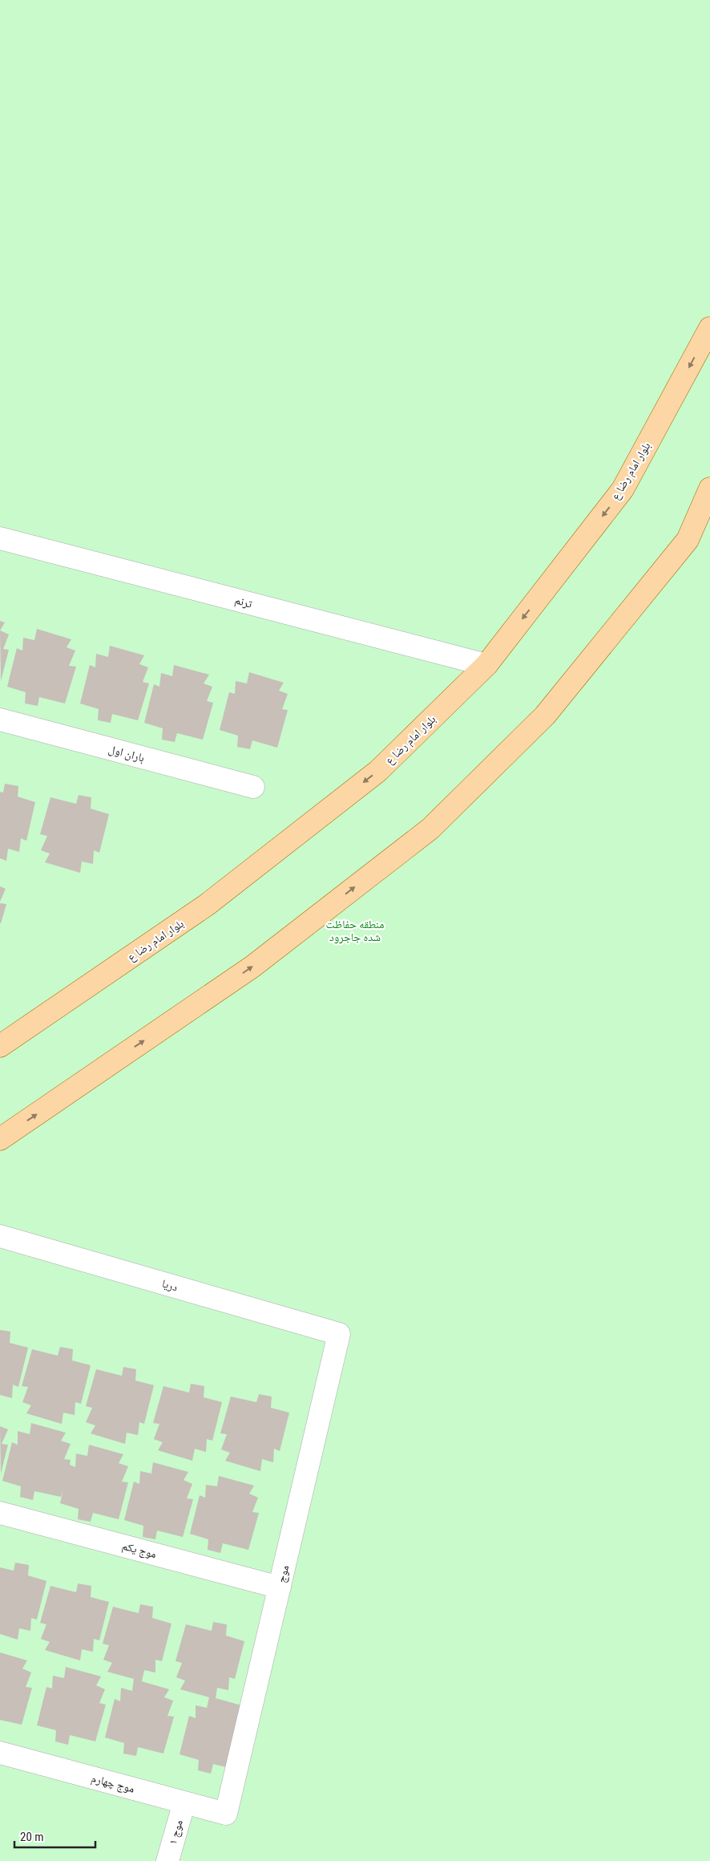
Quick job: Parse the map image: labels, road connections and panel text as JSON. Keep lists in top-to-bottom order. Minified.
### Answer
{"streets":{"main road":["بلوار امام رضا ع"],"street":["ترنم","باران اول","دریا","موج یکم","موج","موج چهارم","موج ۱"]},"crossings":[["بلوار امام رضا ع","ترنم"],["دریا","موج"],["موج یکم","موج"],["موج","موج چهارم"],["موج چهارم","موج ۱"]],"parks":["منطقه حفاظت شده جاجرود"],"scale_bar":"20 m"}
